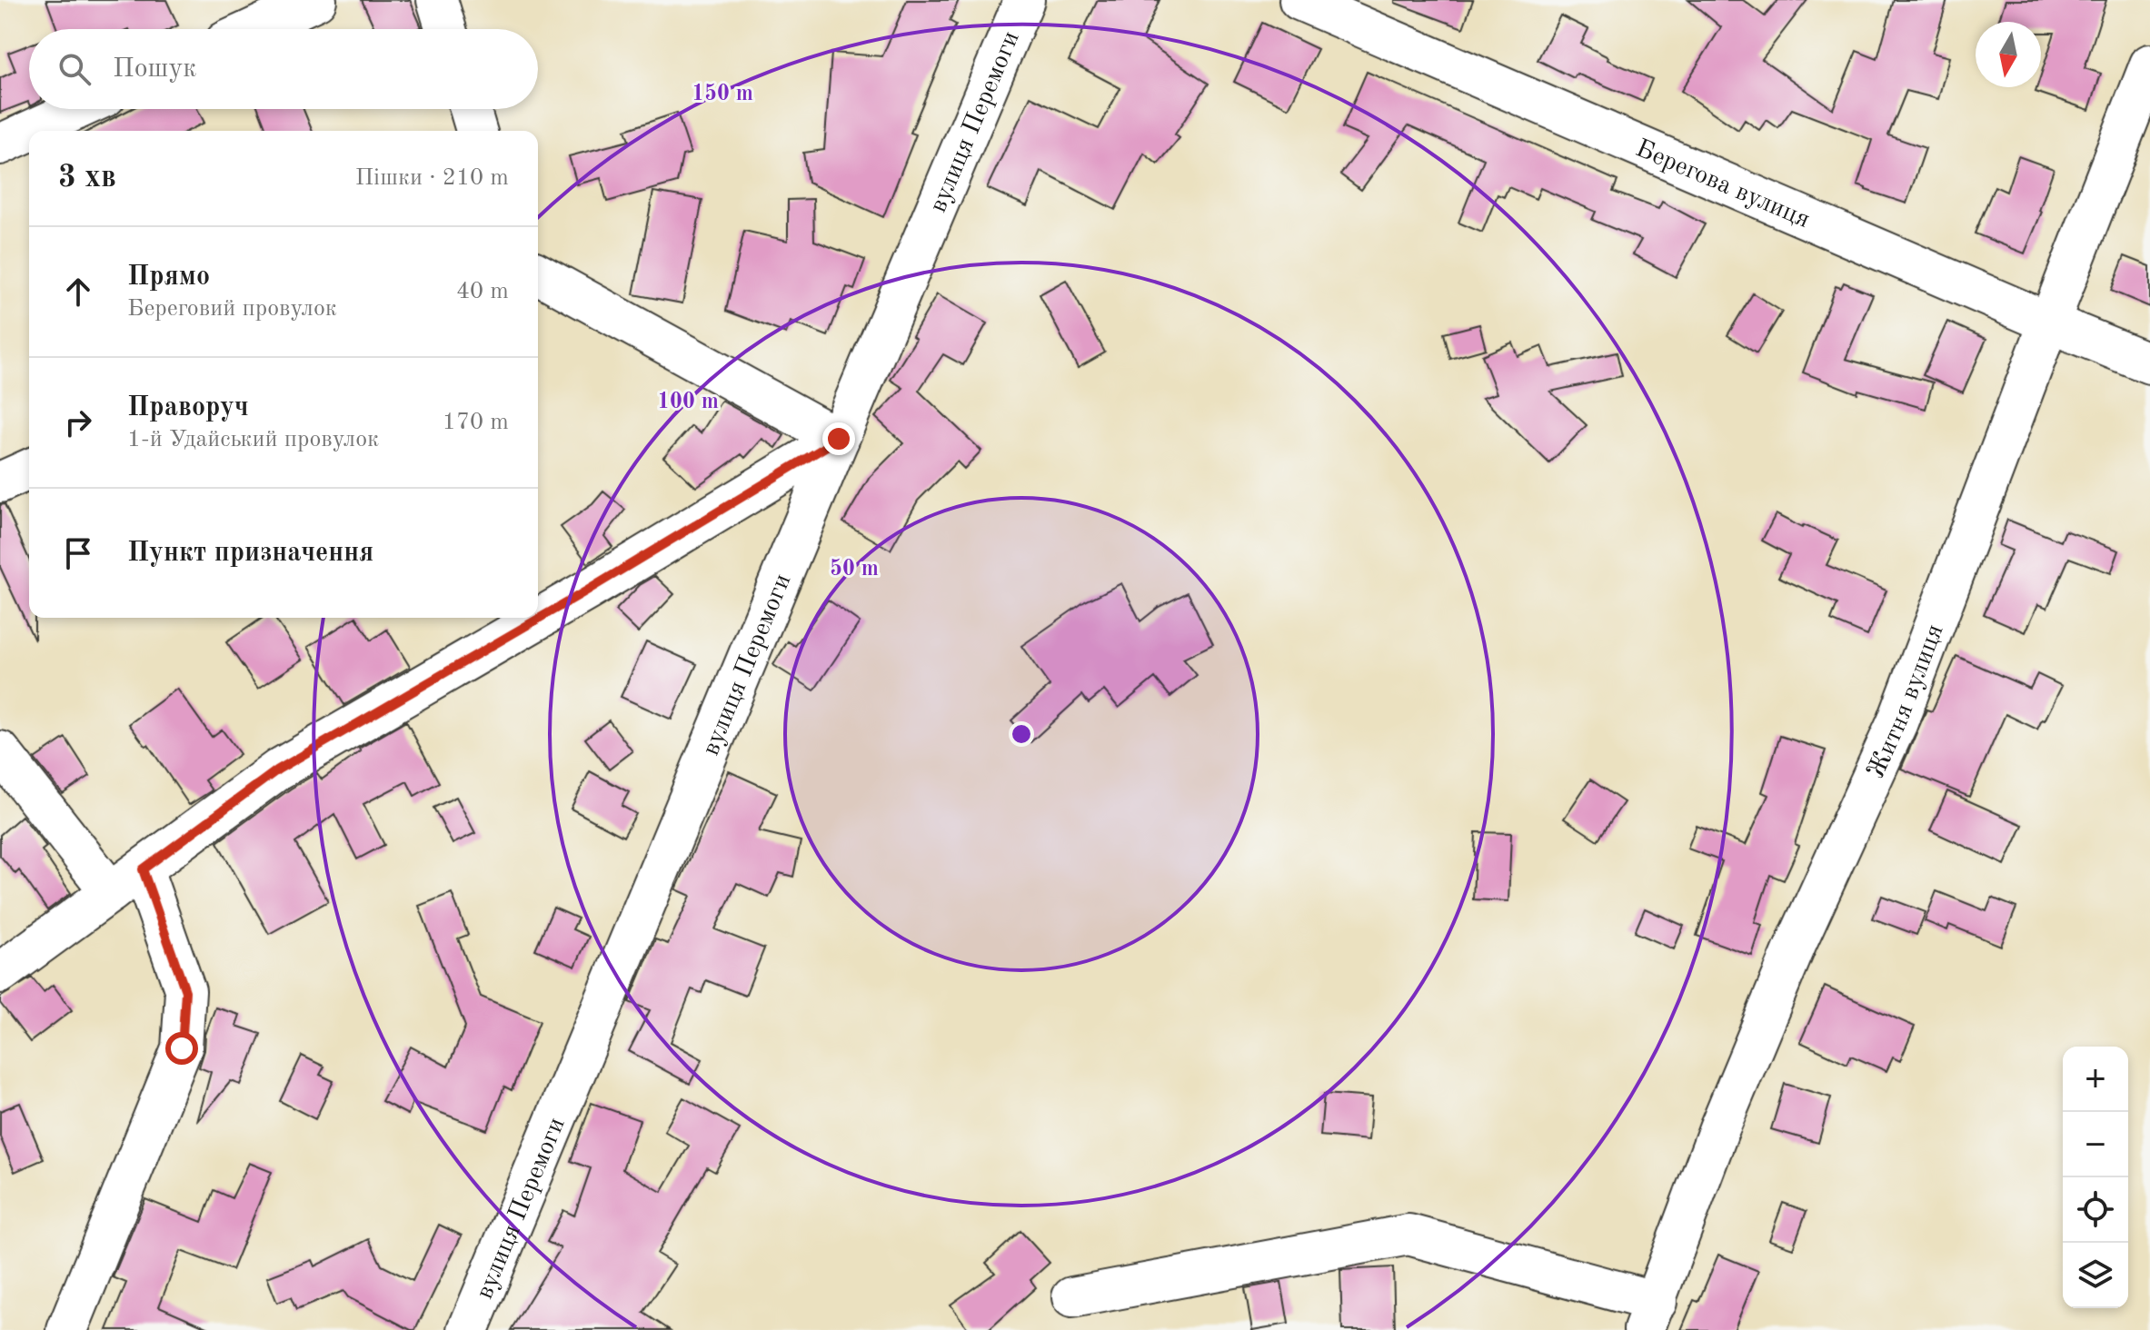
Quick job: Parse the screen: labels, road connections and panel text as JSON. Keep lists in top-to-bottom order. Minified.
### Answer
{"streets":{"street":["вулиця Перемоги","Берегова вулиця","Житня вулиця"]},"crossings":[["Берегова вулиця","Житня вулиця"]],"north":"bottom","page":{"search":"Пошук","heading":["3 хв","Пішки · 210 m"],"list":[["Прямо","Береговий провулок","40 m"],["Праворуч","1-й Удайський провулок","170 m"],"Пункт призначення"],"map_buttons":["+","−"]},"rings":["150 m","100 m","50 m"]}
